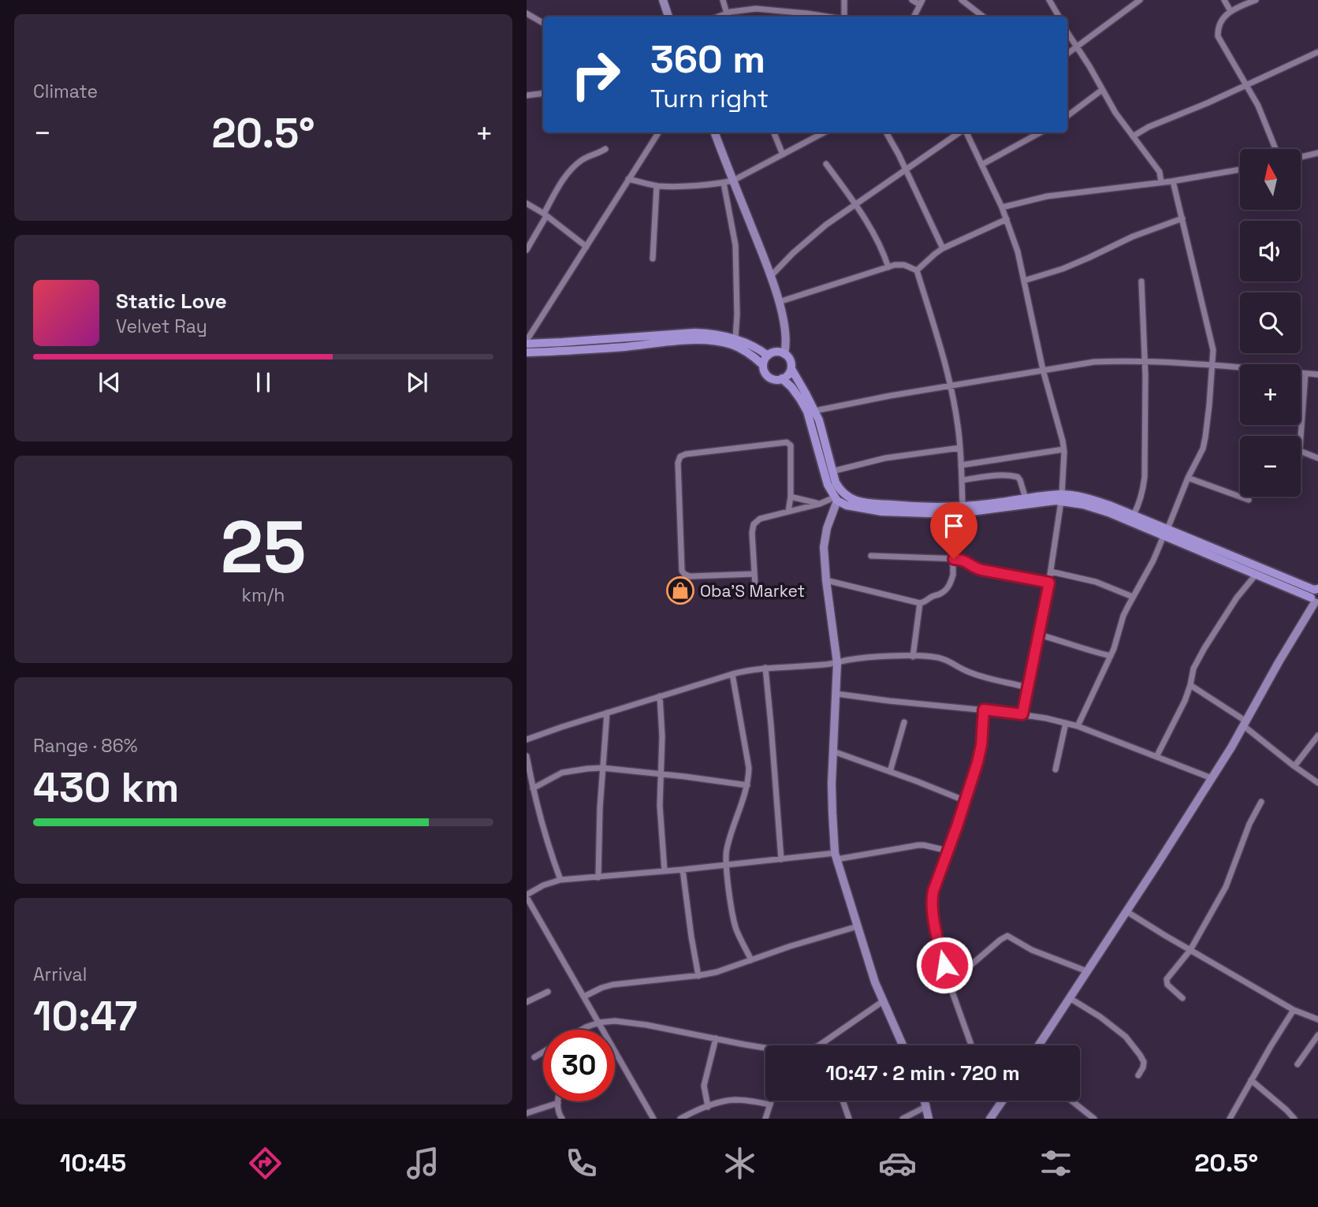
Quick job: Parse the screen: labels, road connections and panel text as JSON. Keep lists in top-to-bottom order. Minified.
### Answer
{"places":{"shop":["Oba'S Market"]},"north":"top","page":{"tile":["Climate",["25","km/h"],["Range · 86%","430 km"],["Arrival","10:47"]],"turn":["360 m","Turn right"],"heat":["−","20.5°","+"],"map_buttons":["+","−"],"song":["Static Love","Velvet Ray"],"limit":"30","trip":"10:47 · 2 min · 720 m","tabs":["10:45","20.5°"]}}
